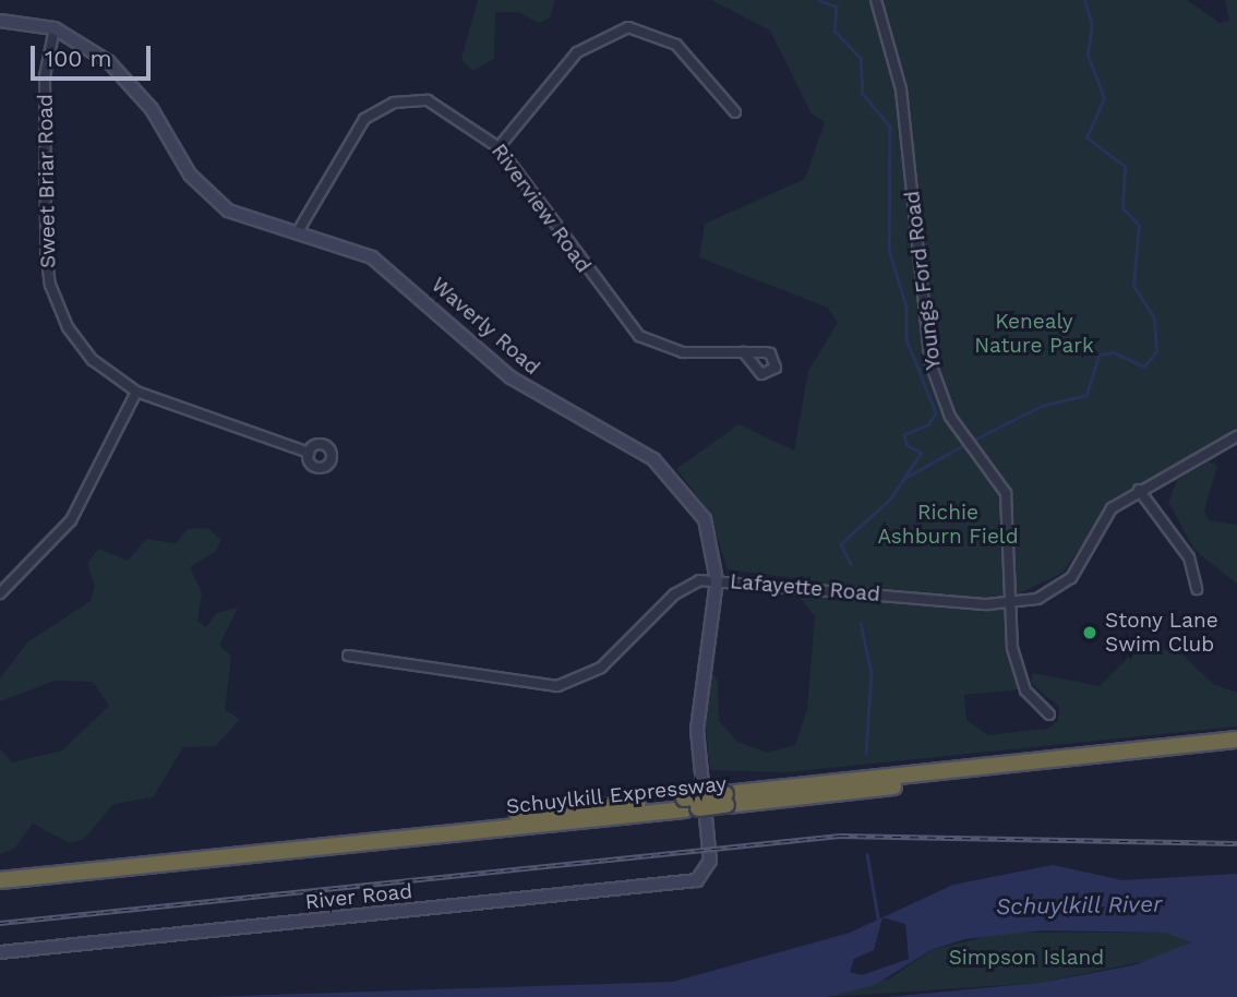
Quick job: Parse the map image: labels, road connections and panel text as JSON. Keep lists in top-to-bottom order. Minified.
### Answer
{"streets":{"highway":["Schuylkill Expressway"],"street":["Sweet Briar Road","Riverview Road","Youngs Ford Road","Waverly Road","Lafayette Road","River Road"]},"crossings":[["Sweet Briar Road","Waverly Road"],["Riverview Road","Waverly Road"],["Youngs Ford Road","Lafayette Road"],["Waverly Road","Lafayette Road"],["Waverly Road","River Road"]],"water":["Schuylkill River"],"parks":["Kenealy Nature Park","Richie Ashburn Field","Simpson Island"],"places":["Stony Lane Swim Club"],"scale_bar":"100 m"}
